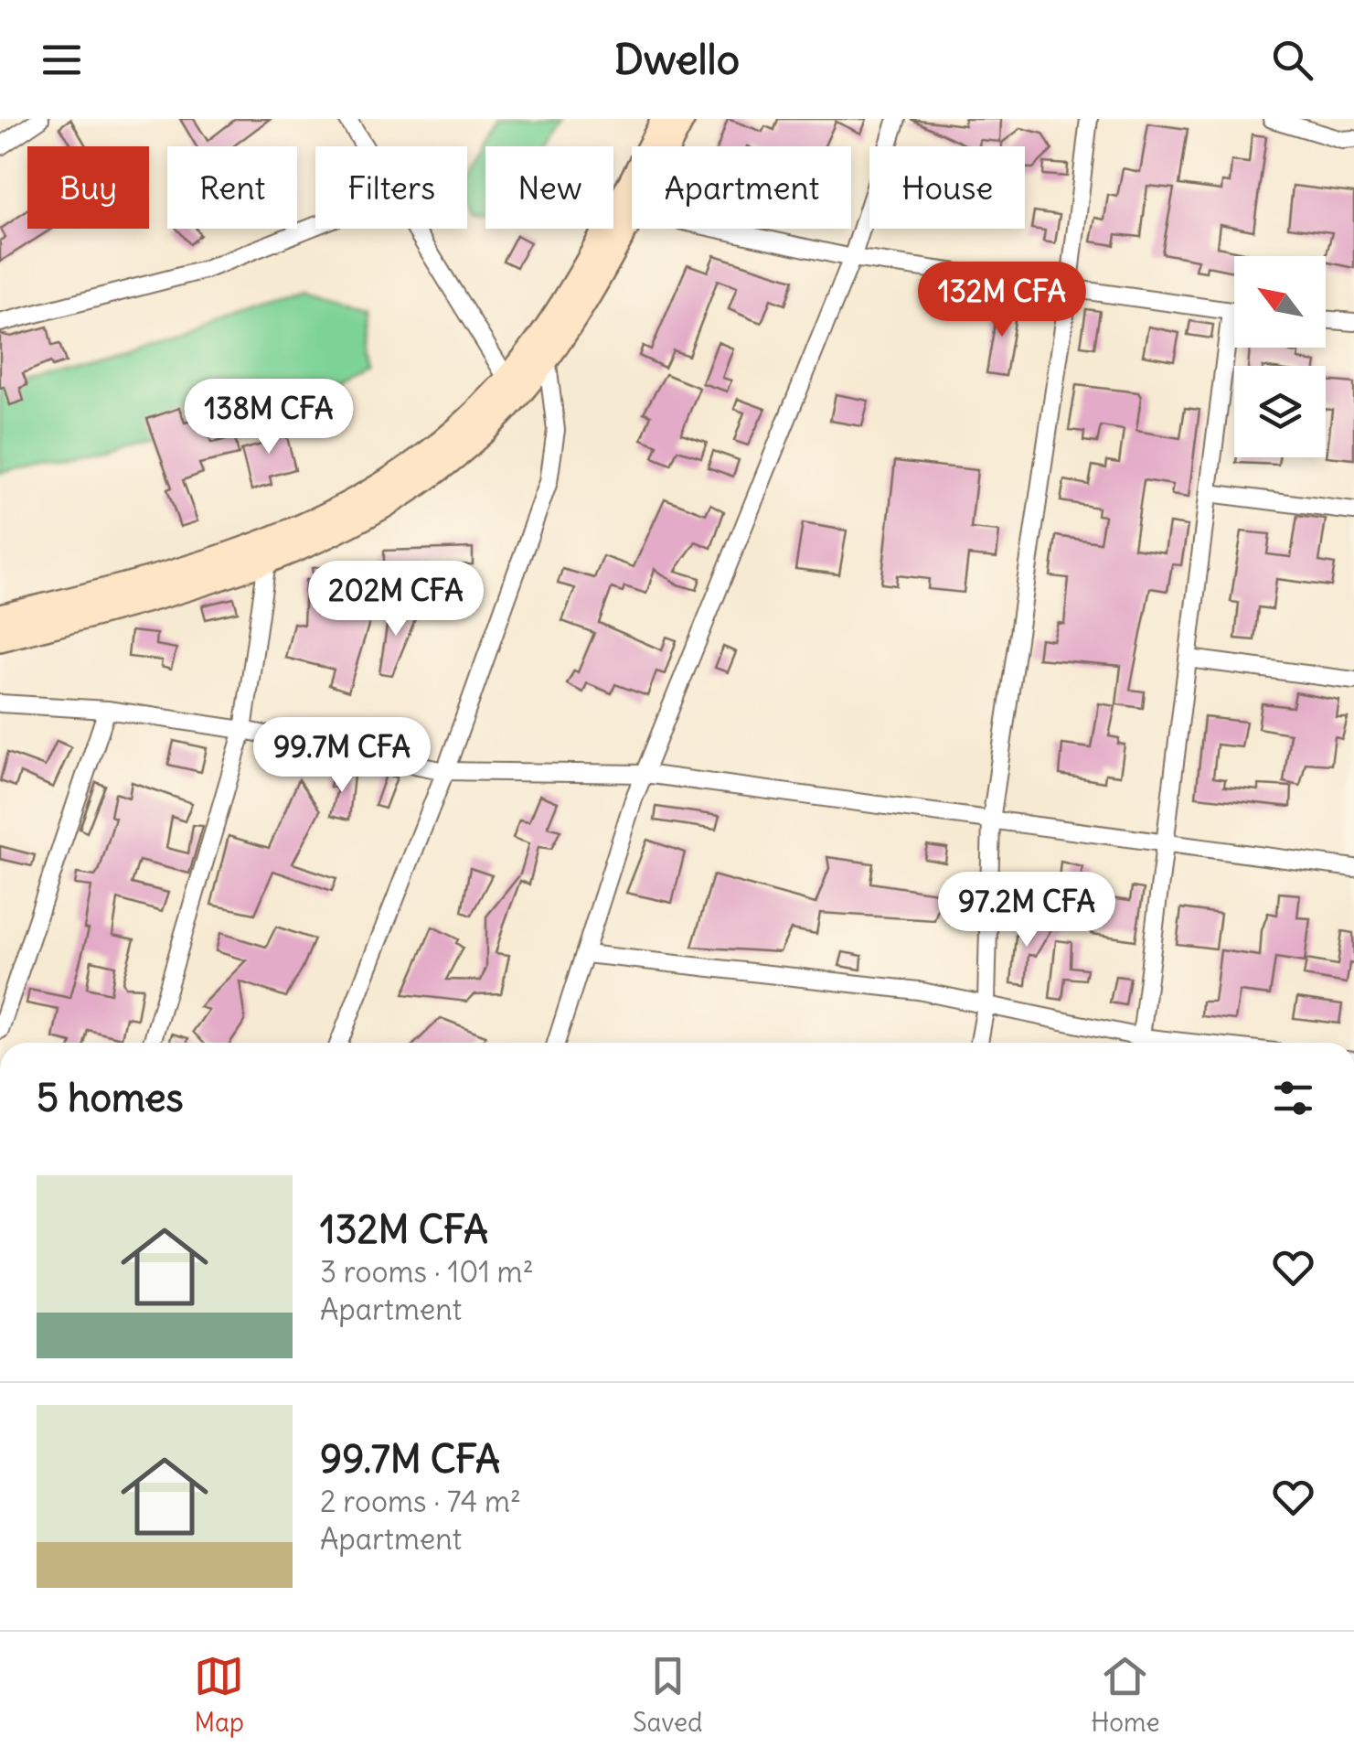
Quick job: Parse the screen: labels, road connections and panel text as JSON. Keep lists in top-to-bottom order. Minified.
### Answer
{"north":"top left","page":{"header":"Dwello","chip":["Buy","Rent","Filters","New","Apartment","House"],"price":["132M CFA","138M CFA","202M CFA","99.7M CFA","97.2M CFA"],"heading":"5 homes","list":[{"name":"132M CFA","note":"3 rooms · 101 m² · Apartment"},{"name":"99.7M CFA","note":"2 rooms · 74 m² · Apartment"}],"tabs":["Map","Saved","Home"]}}
